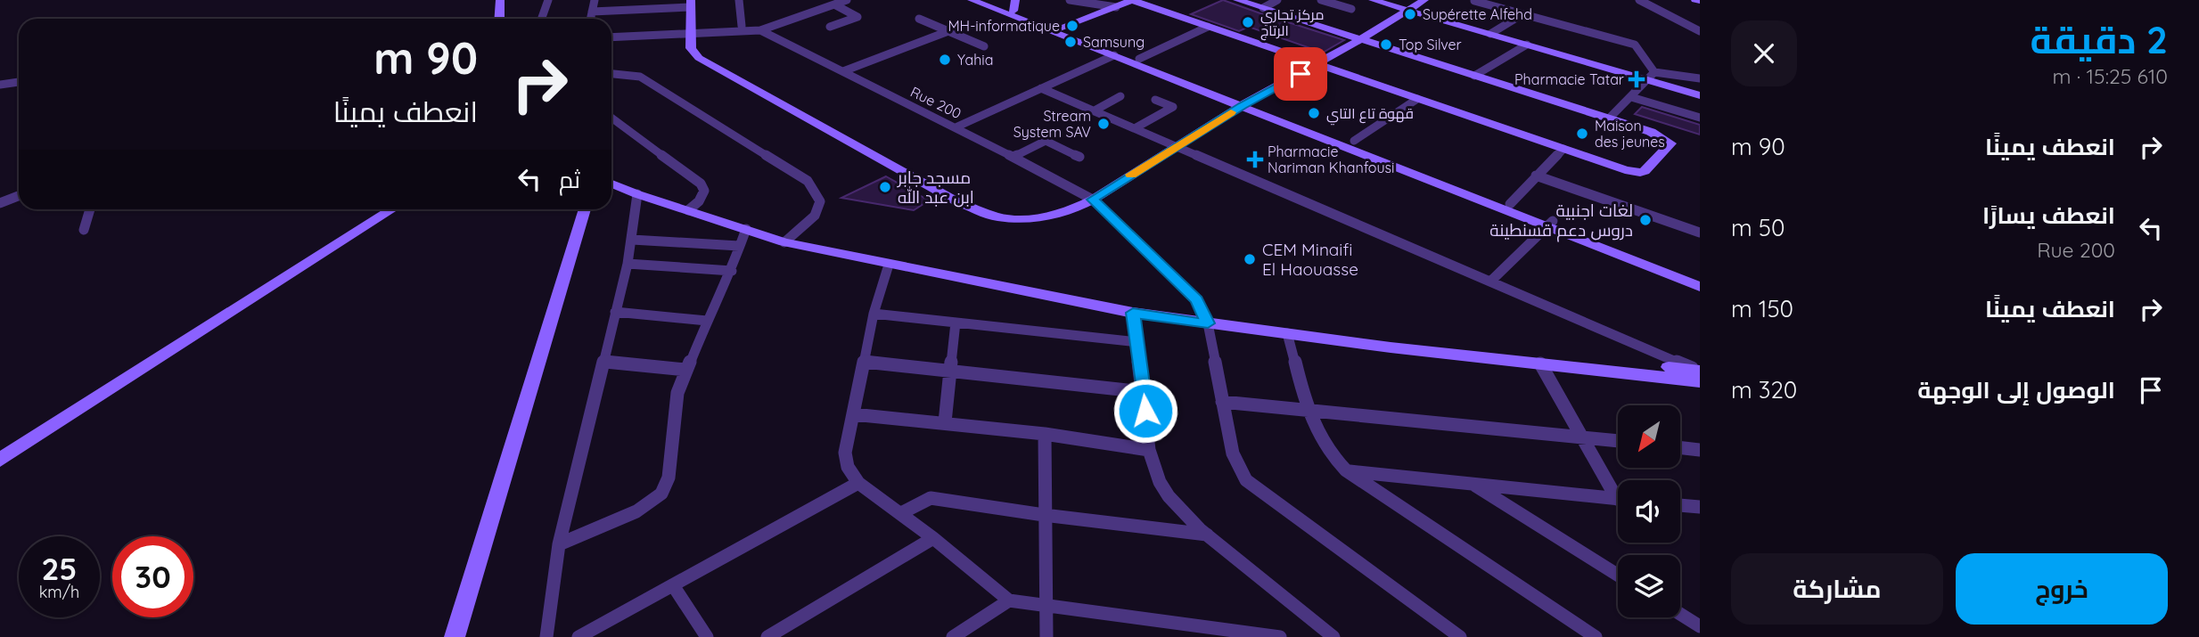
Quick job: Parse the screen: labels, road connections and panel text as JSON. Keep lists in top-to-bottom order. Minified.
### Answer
{"streets":{"street":["Rue 200"]},"places":{"other":["Supérette Alfehd","مركز تجاري الرتاج","MH-informatique","Samsung","Top Silver","Yahia","قهوة تاع التاي","Stream System SAV","Maison des jeunes","مسجد جابر ابن عبد الله","لغات اجنبية دروس دعم قسنطينة","CEM Minaifi El Haouasse"],"health":["Pharmacie Tatar","Pharmacie Nariman Khanfousi"]},"north":"bottom left","page":{"heading":["2 دقيقة","610 m · 15:25"],"turn":["90 m","انعطف يمينًا"],"list":[{"name":"انعطف يمينًا","value":"90 m"},{"name":"انعطف يسارًا","note":"Rue 200","value":"50 m"},{"name":"انعطف يمينًا","value":"150 m"},{"name":"الوصول إلى الوجهة","value":"320 m"}],"then":"ثم","speed":"25 km/h","limit":"30","buttons":["خروج","مشاركة"]}}
